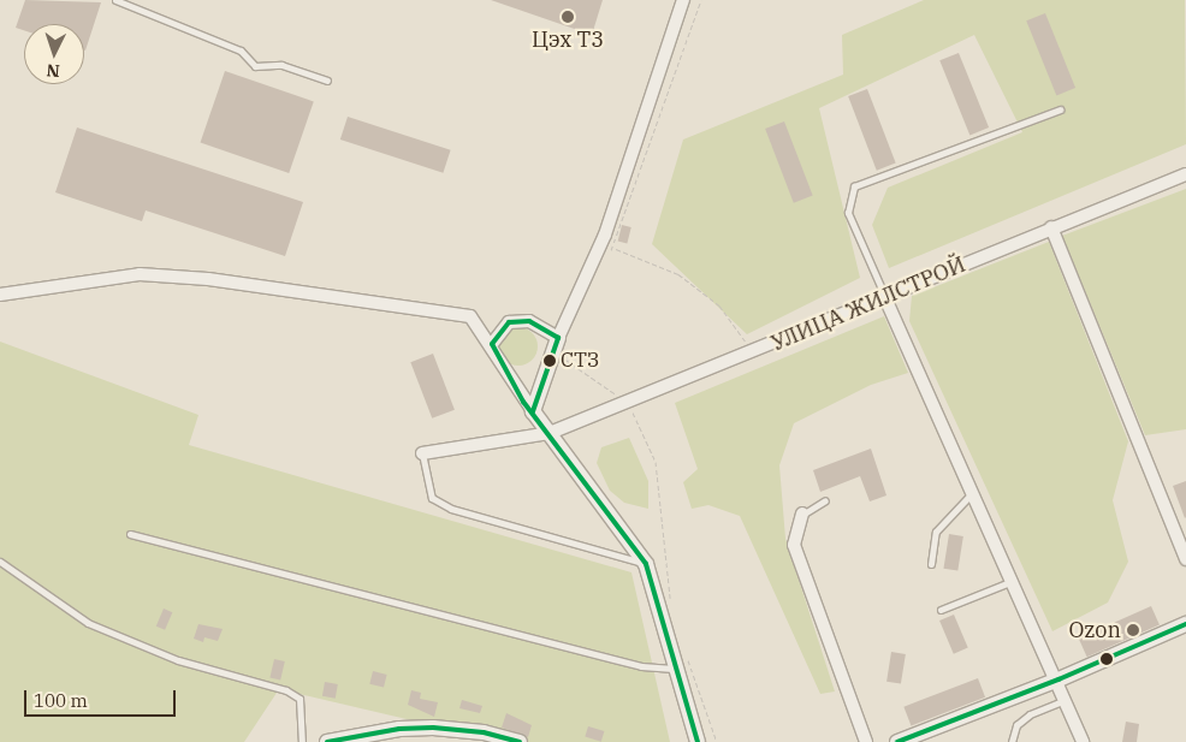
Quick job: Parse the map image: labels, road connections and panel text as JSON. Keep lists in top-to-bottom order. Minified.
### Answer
{"streets":{"street":["УЛИЦА ЖИЛСТРОЙ"]},"places":["Цэх Т3","СТЗ","Ozon"],"scale_bar":"100 m","north":"bottom"}
